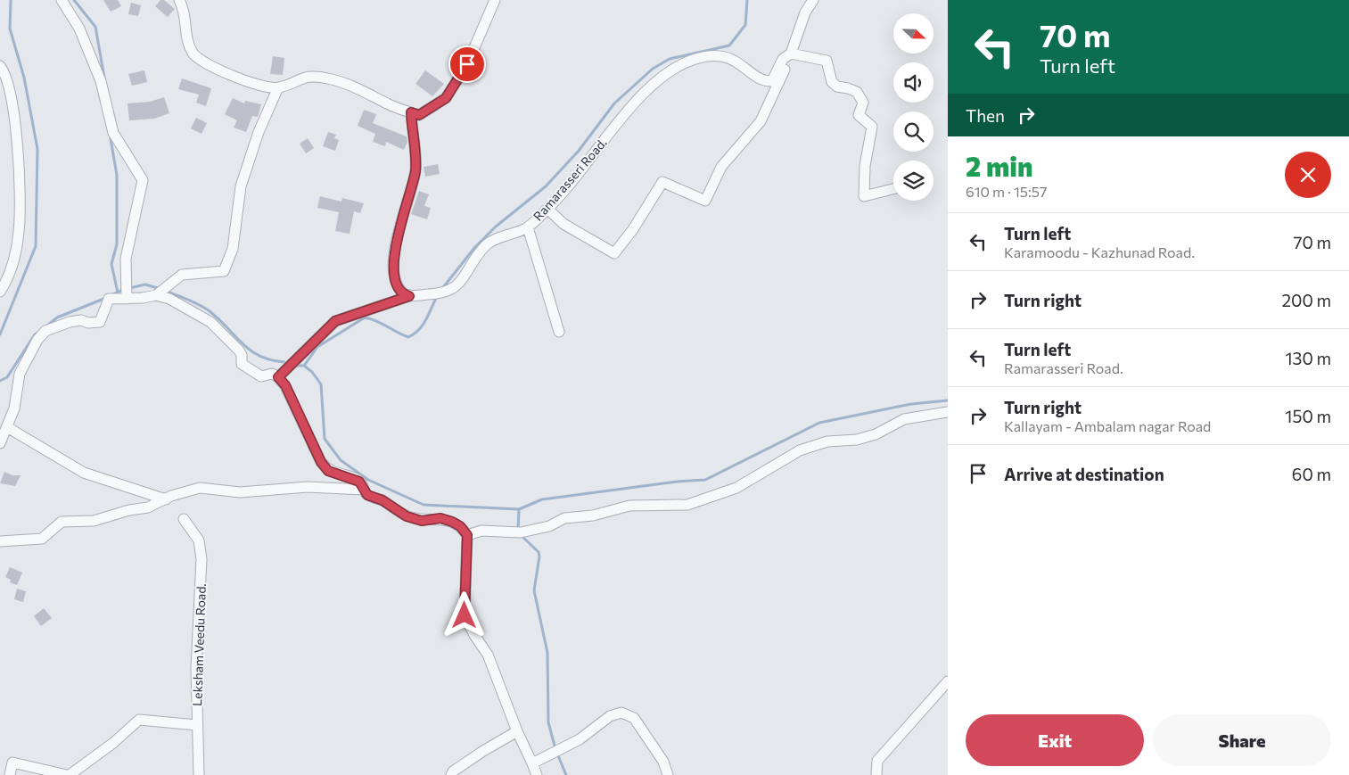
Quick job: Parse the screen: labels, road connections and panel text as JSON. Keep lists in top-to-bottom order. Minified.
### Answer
{"streets":{"street":["Ramarasseri Road.","Leksham Veedu Road."]},"north":"right","page":{"turn":["70 m","Turn left"],"then":"Then","heading":["2 min","610 m · 15:57"],"list":[{"name":"Turn left","note":"Karamoodu - Kazhunad Road.","value":"70 m"},{"name":"Turn right","value":"200 m"},{"name":"Turn left","note":"Ramarasseri Road.","value":"130 m"},{"name":"Turn right","note":"Kallayam - Ambalam nagar Road","value":"150 m"},{"name":"Arrive at destination","value":"60 m"}],"buttons":["Exit","Share"]}}
